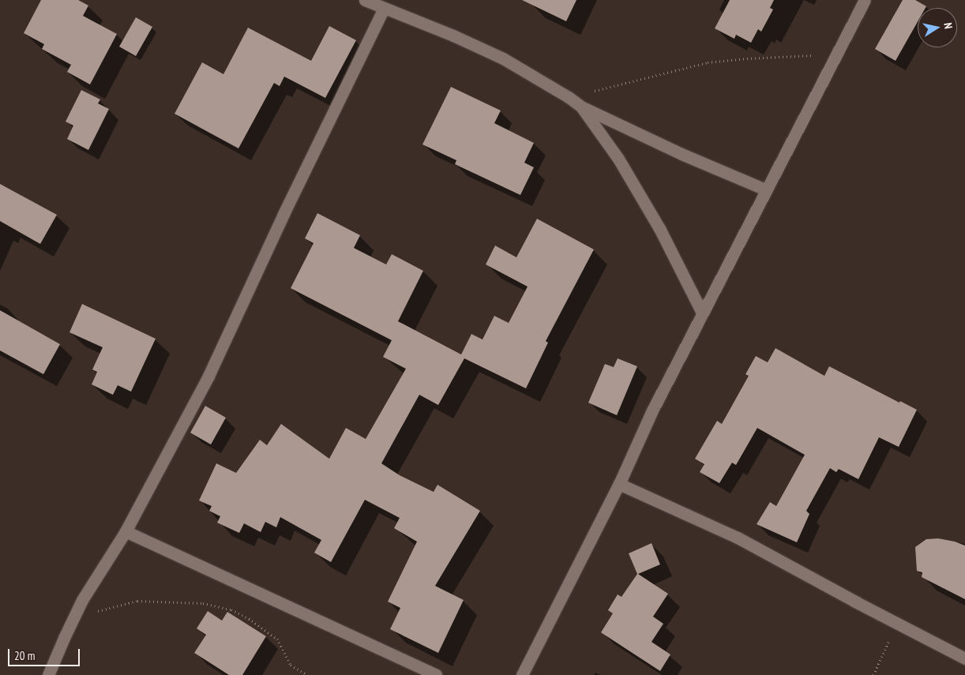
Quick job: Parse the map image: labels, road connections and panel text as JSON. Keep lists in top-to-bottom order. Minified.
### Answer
{"scale_bar":"20 m","north":"right"}
